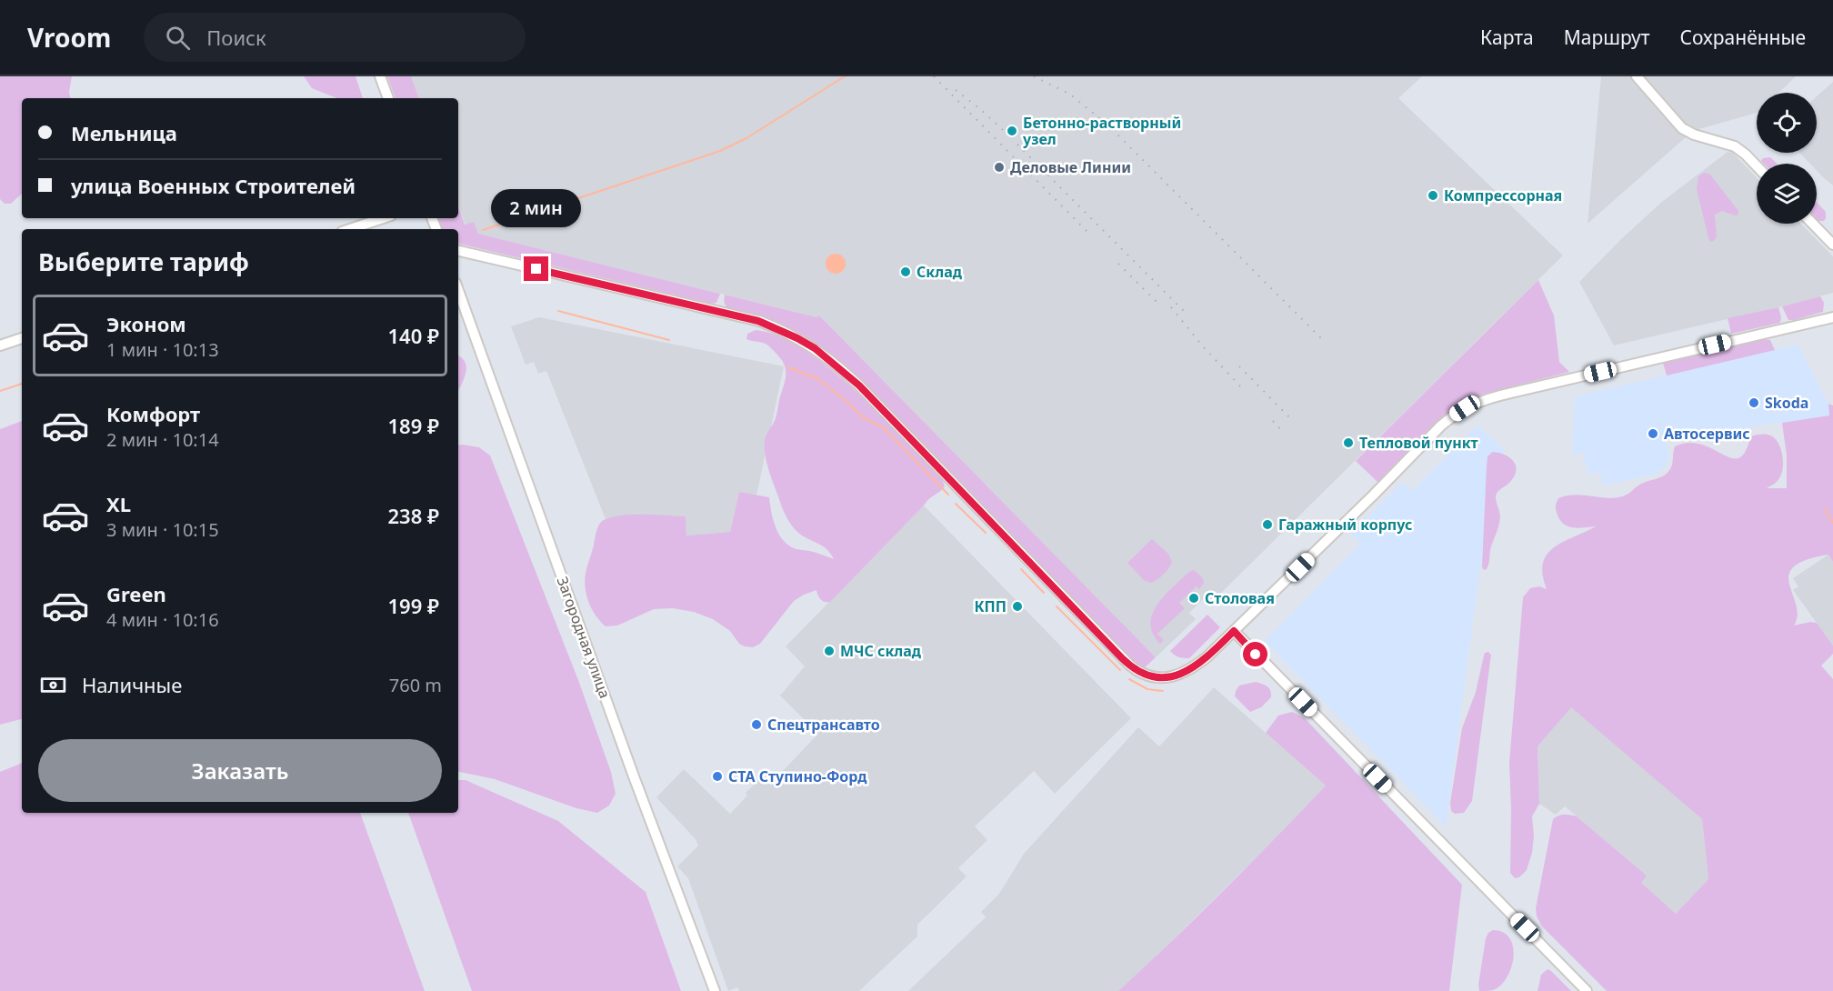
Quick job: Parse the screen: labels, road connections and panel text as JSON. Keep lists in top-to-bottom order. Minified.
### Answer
{"streets":{"street":["Загородная улица"]},"places":["Бетонно-растворный узел","Деловые Линии","Компрессорная","Склад","Skoda","Автосервис","Тепловой пункт","Гаражный корпус","Столовая","КПП","МЧС склад","Спецтрансавто","СТА Ступино-Форд"],"page":{"header":"Vroom","search":"Поиск","nav":["Карта","Маршрут","Сохранённые"],"banner":["Мельница","улица Военных Строителей"],"bubble":"2 мин","heading":"Выберите тариф","list":[{"name":"Эконом","note":"1 мин · 10:13","value":"140 ₽"},{"name":"Комфорт","note":"2 мин · 10:14","value":"189 ₽"},{"name":"XL","note":"3 мин · 10:15","value":"238 ₽"},{"name":"Green","note":"4 мин · 10:16","value":"199 ₽"}],"pay":["Наличные","760 m"],"buttons":"Заказать"}}
